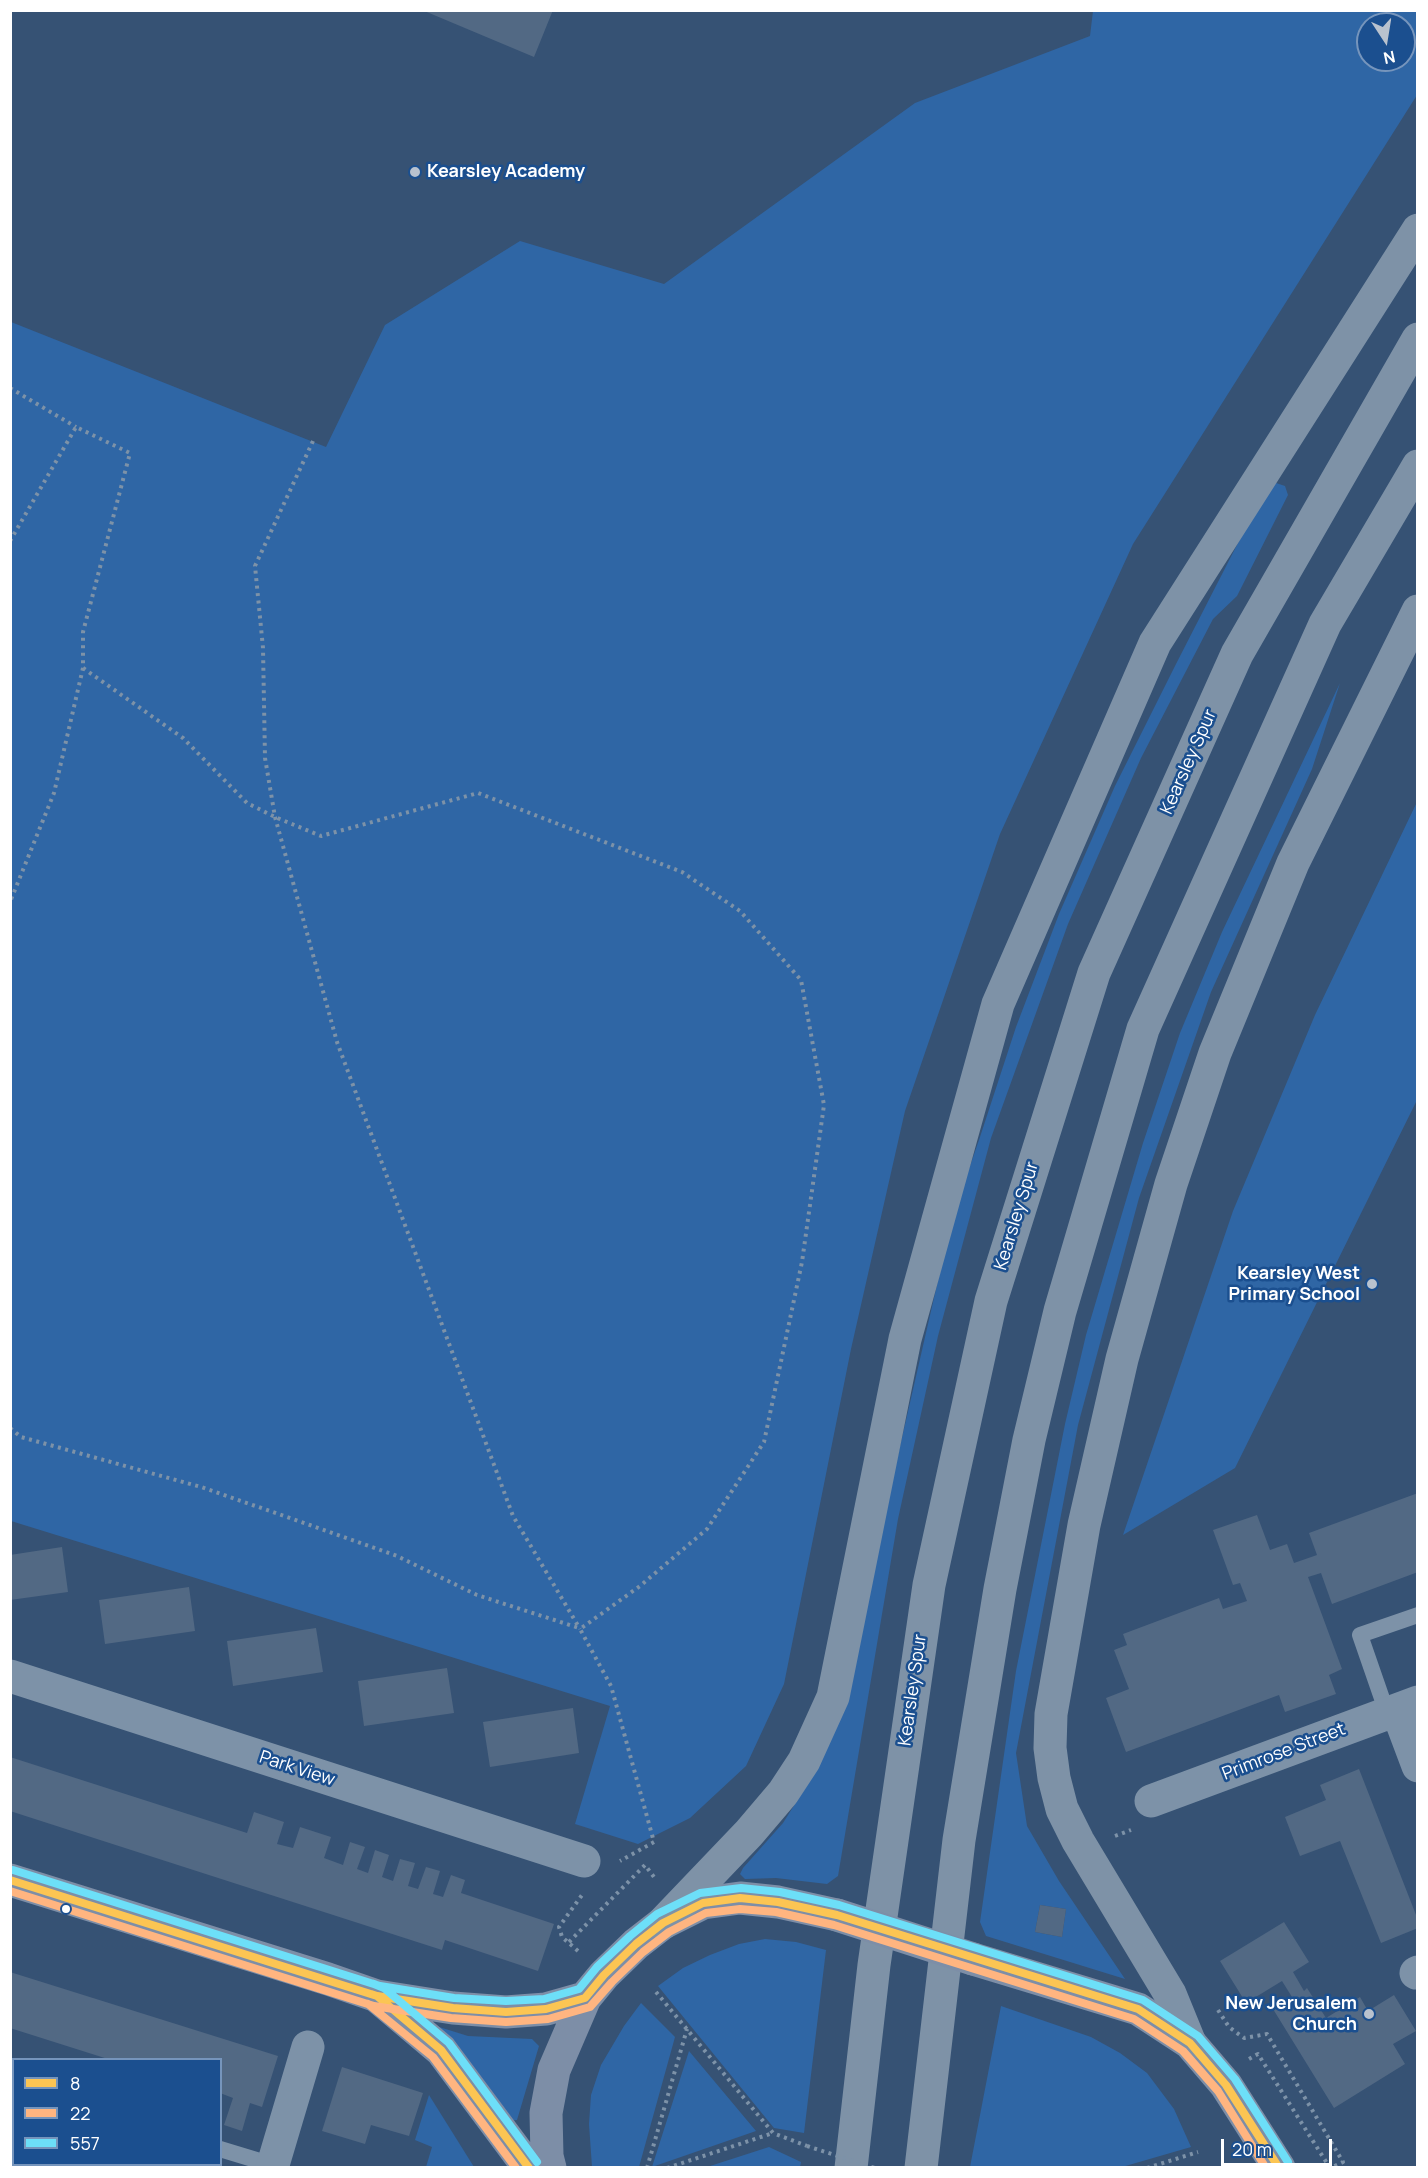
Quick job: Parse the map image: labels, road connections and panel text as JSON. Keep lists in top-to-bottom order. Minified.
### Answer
{"streets":{"highway":["Kearsley Spur"],"street":["Primrose Street","Park View"]},"places":["Kearsley Academy","Kearsley West Primary School","New Jerusalem Church"],"lines":["transit line 557","transit line 8","transit line 22"],"legend":["8","22","557"],"scale_bar":"20 m","north":"bottom"}
